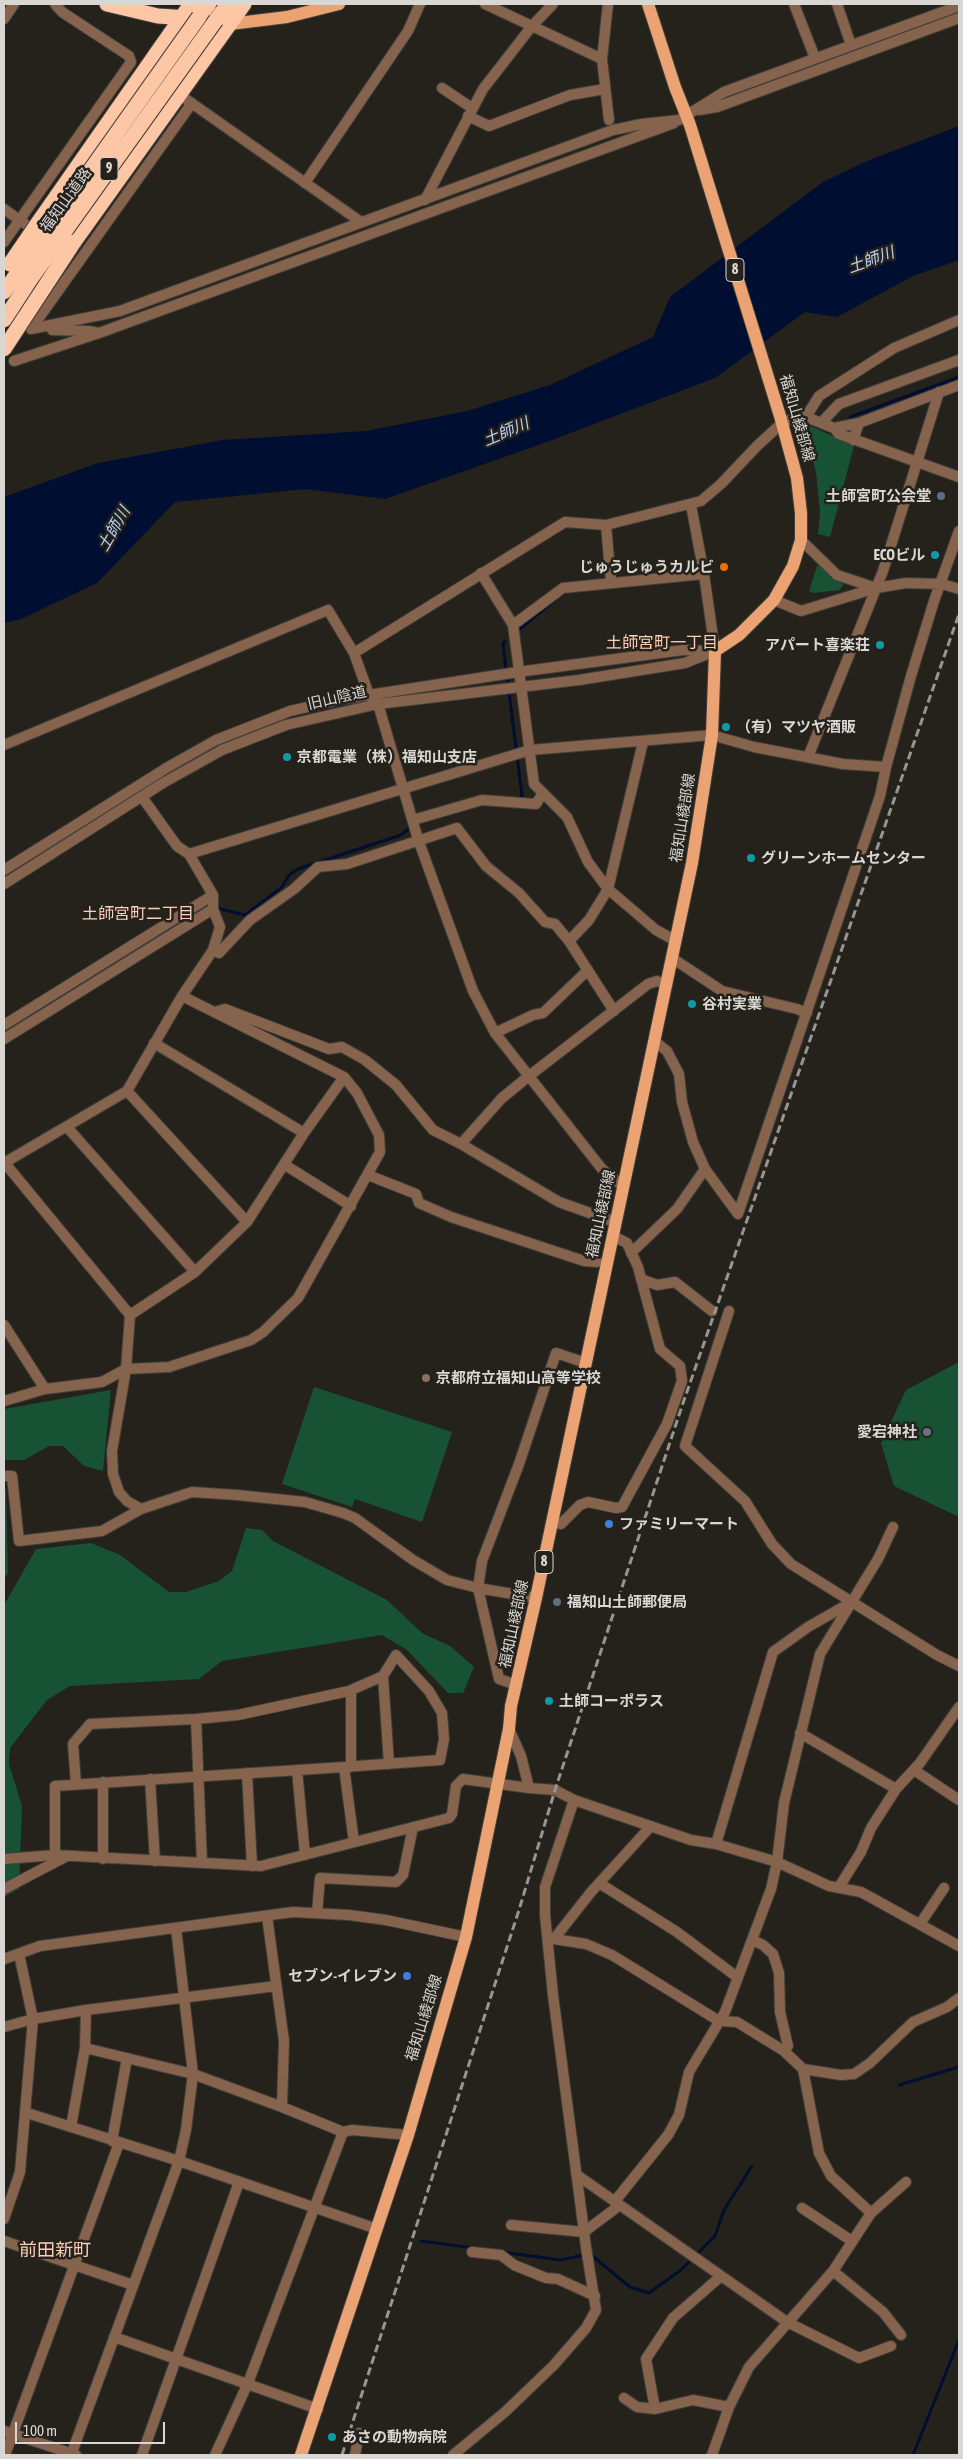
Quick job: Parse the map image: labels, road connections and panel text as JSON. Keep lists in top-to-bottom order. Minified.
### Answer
{"streets":{"highway":["9","福知山道路"],"main road":["8","福知山綾部線"],"street":["旧山陰道"]},"crossings":[["福知山綾部線","旧山陰道"]],"districts":["土師宮町一丁目","土師宮町二丁目","前田新町"],"water":["土師川"],"places":["土師宮町公会堂","ECOビル","じゅうじゅうカルビ","アパート喜楽荘","（有）マツヤ酒販","京都電業（株）福知山支店","グリーンホームセンター","谷村実業","京都府立福知山高等学校","愛宕神社","ファミリーマート","福知山土師郵便局","土師コーポラス","セブン-イレブン","あさの動物病院"],"scale_bar":"100 m"}
